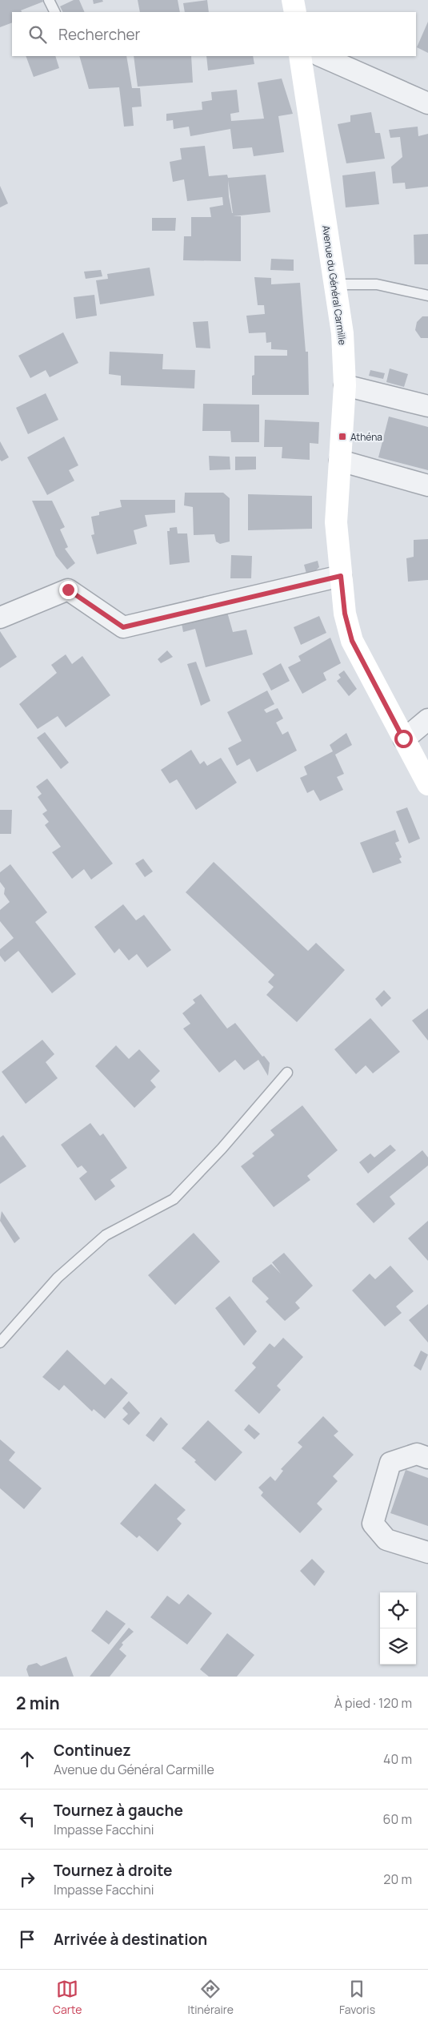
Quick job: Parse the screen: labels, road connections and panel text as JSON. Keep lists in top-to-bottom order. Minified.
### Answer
{"streets":{"street":["Avenue du Général Carmille"]},"places":{"transit":["Athéna"]},"page":{"search":"Rechercher","heading":["2 min","À pied · 120 m"],"list":[["Continuez","Avenue du Général Carmille","40 m"],["Tournez à gauche","Impasse Facchini","60 m"],["Tournez à droite","Impasse Facchini","20 m"],"Arrivée à destination"],"nav":["Carte","Itinéraire","Favoris"]}}
